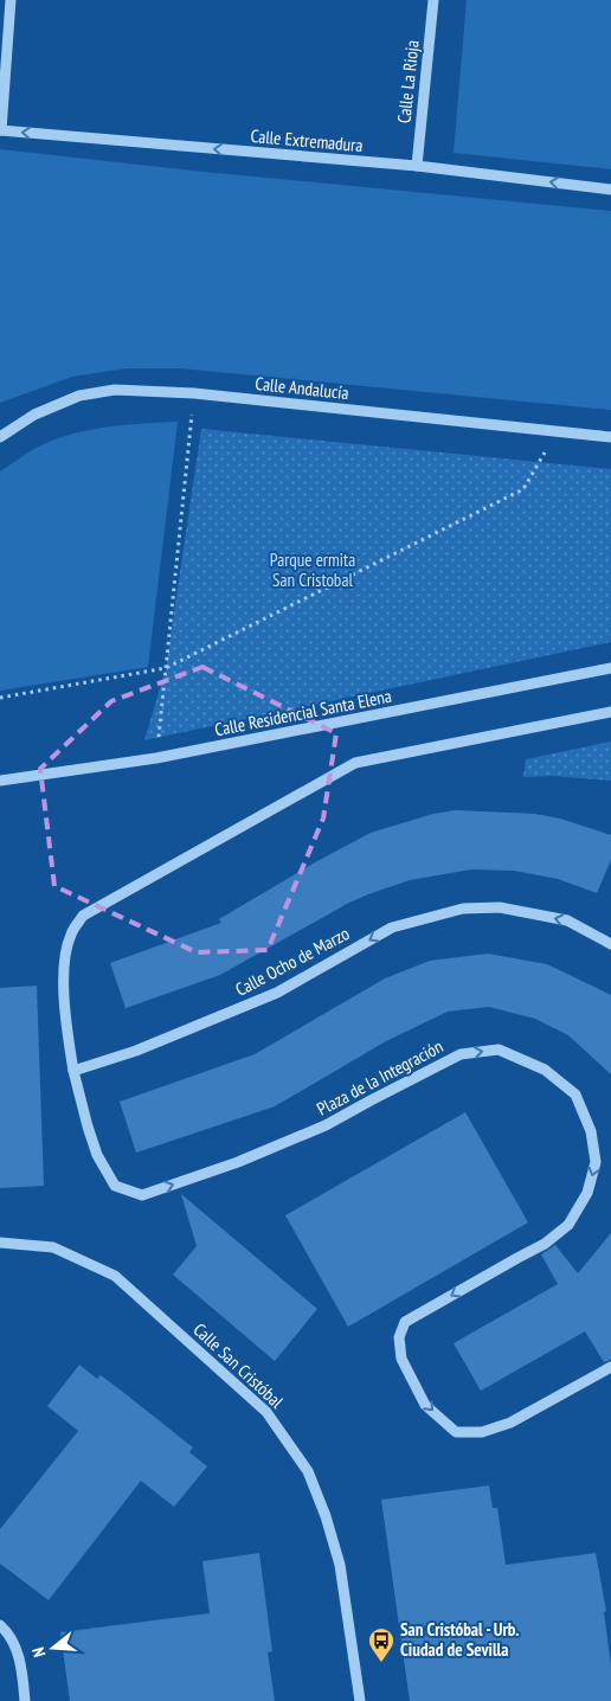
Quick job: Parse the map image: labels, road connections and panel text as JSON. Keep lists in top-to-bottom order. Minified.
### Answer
{"streets":{"street":["Calle La Rioja","Calle Extremadura","Calle Andalucía","Calle Residencial Santa Elena","Calle Ocho de Marzo","Plaza de la Integración","Calle San Cristóbal"]},"crossings":[["Calle La Rioja","Calle Extremadura"],["Calle Ocho de Marzo","Plaza de la Integración"]],"one_way":["Calle Extremadura","Calle Ocho de Marzo"],"parks":["Parque ermita San Cristobal"],"places":{"bus stop":["San Cristóbal - Urb. Ciudad de Sevilla"]},"north":"left"}
